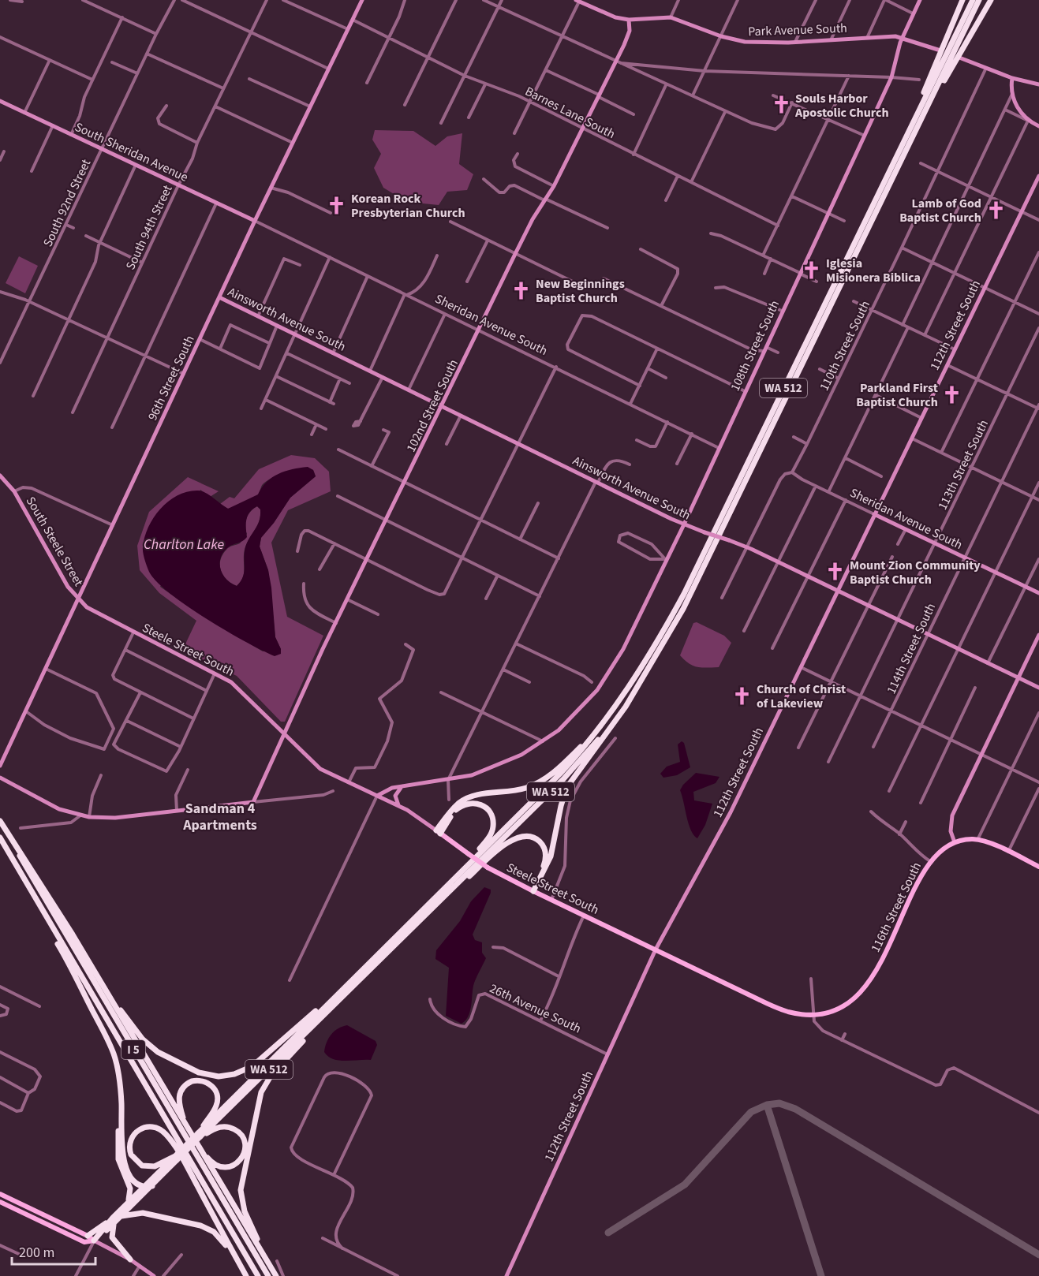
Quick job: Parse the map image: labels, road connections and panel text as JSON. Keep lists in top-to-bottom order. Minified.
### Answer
{"streets":{"highway":["WA 512","I 5"],"main road":["Steele Street South","116th Street South"],"street":["Park Avenue South","Barnes Lane South","South Sheridan Avenue","South 92nd Street","South 94th Street","Ainsworth Avenue South","Sheridan Avenue South","112th Street South","108th Street South","110th Street South","96th Street South","102nd Street South","113th Street South","South Steele Street","114th Street South","26th Avenue South"]},"crossings":[["Park Avenue South","108th Street South"],["Park Avenue South","102nd Street South"],["Barnes Lane South","96th Street South"],["Barnes Lane South","102nd Street South"],["South Sheridan Avenue","South 92nd Street"],["South Sheridan Avenue","South 94th Street"],["South Sheridan Avenue","Sheridan Avenue South"],["South Sheridan Avenue","96th Street South"],["Ainsworth Avenue South","112th Street South"],["Ainsworth Avenue South","108th Street South"],["Ainsworth Avenue South","110th Street South"],["Ainsworth Avenue South","96th Street South"],["Ainsworth Avenue South","102nd Street South"],["Ainsworth Avenue South","113th Street South"],["Ainsworth Avenue South","114th Street South"],["Sheridan Avenue South","112th Street South"],["Sheridan Avenue South","108th Street South"],["Sheridan Avenue South","110th Street South"],["Sheridan Avenue South","96th Street South"],["Sheridan Avenue South","102nd Street South"],["Sheridan Avenue South","113th Street South"],["Sheridan Avenue South","114th Street South"],["112th Street South","Steele Street South"],["112th Street South","26th Avenue South"],["108th Street South","Steele Street South"],["96th Street South","South Steele Street"],["96th Street South","Steele Street South"],["102nd Street South","Steele Street South"],["South Steele Street","Steele Street South"],["Steele Street South","116th Street South"]],"districts":["Sandman 4 Apartments"],"water":["Charlton Lake"],"places":{"church":["Souls Harbor Apostolic Church","Korean Rock Presbyterian Church","Lamb of God Baptist Church","Iglesia Misionera Biblica","New Beginnings Baptist Church","Parkland First Baptist Church","Mount Zion Community Baptist Church","Church of Christ of Lakeview"]},"scale_bar":"200 m"}
